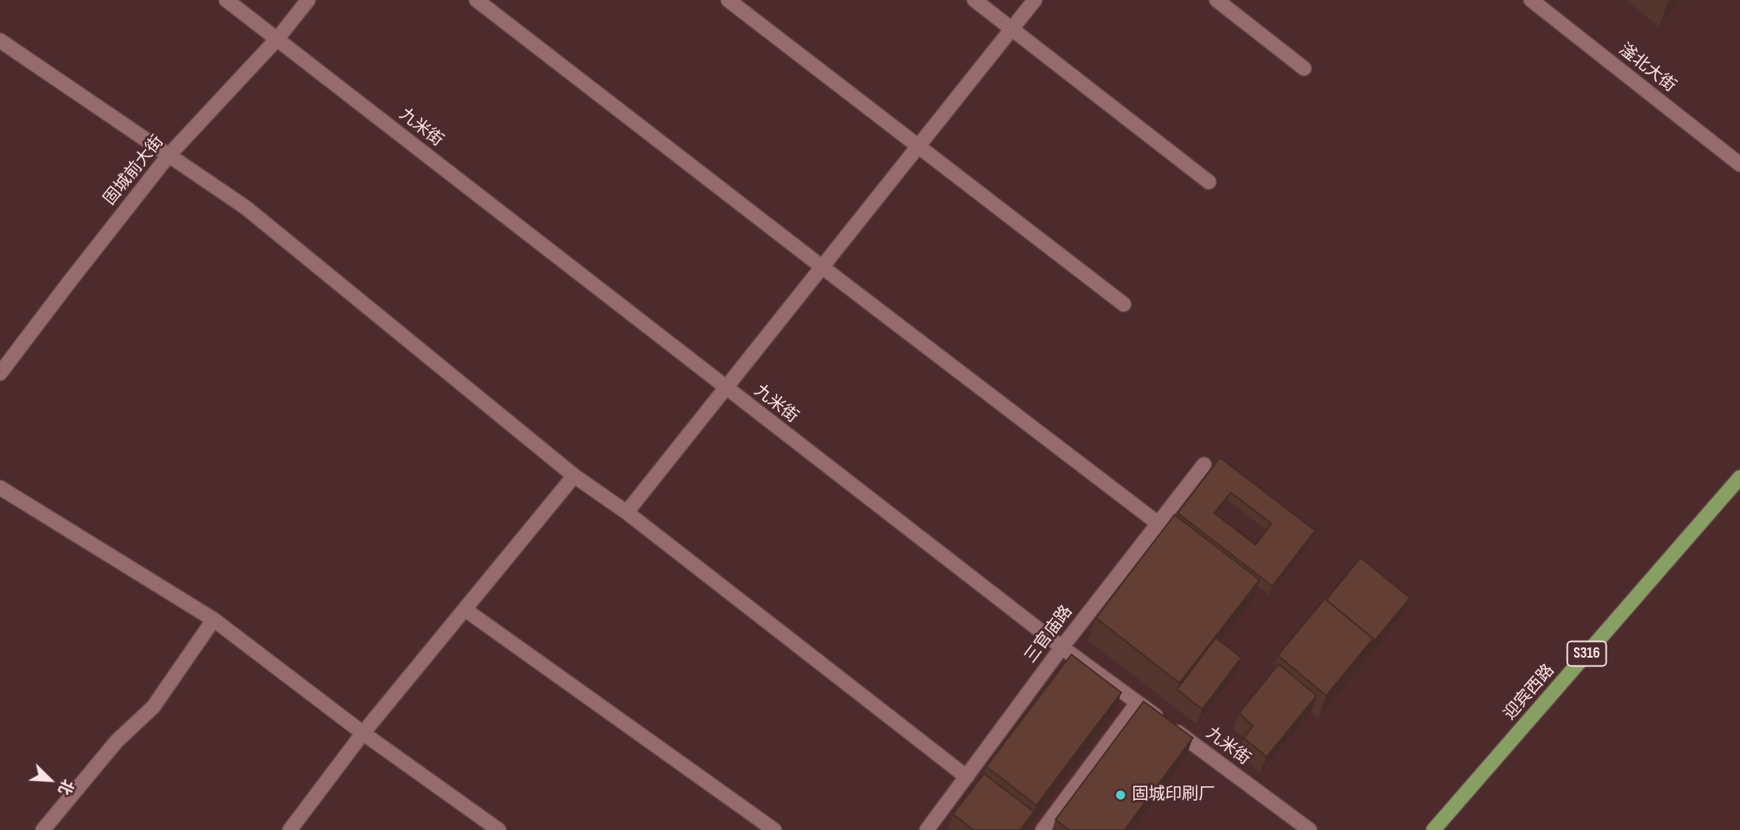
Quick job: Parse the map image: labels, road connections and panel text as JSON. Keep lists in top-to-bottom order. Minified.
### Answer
{"streets":{"main road":["S316","迎宾西路"],"street":["滏北大街","九米街","固城前大街","三官庙路"]},"crossings":[["九米街","固城前大街"],["九米街","三官庙路"]],"places":["固城印刷厂"],"north":"bottom right"}
